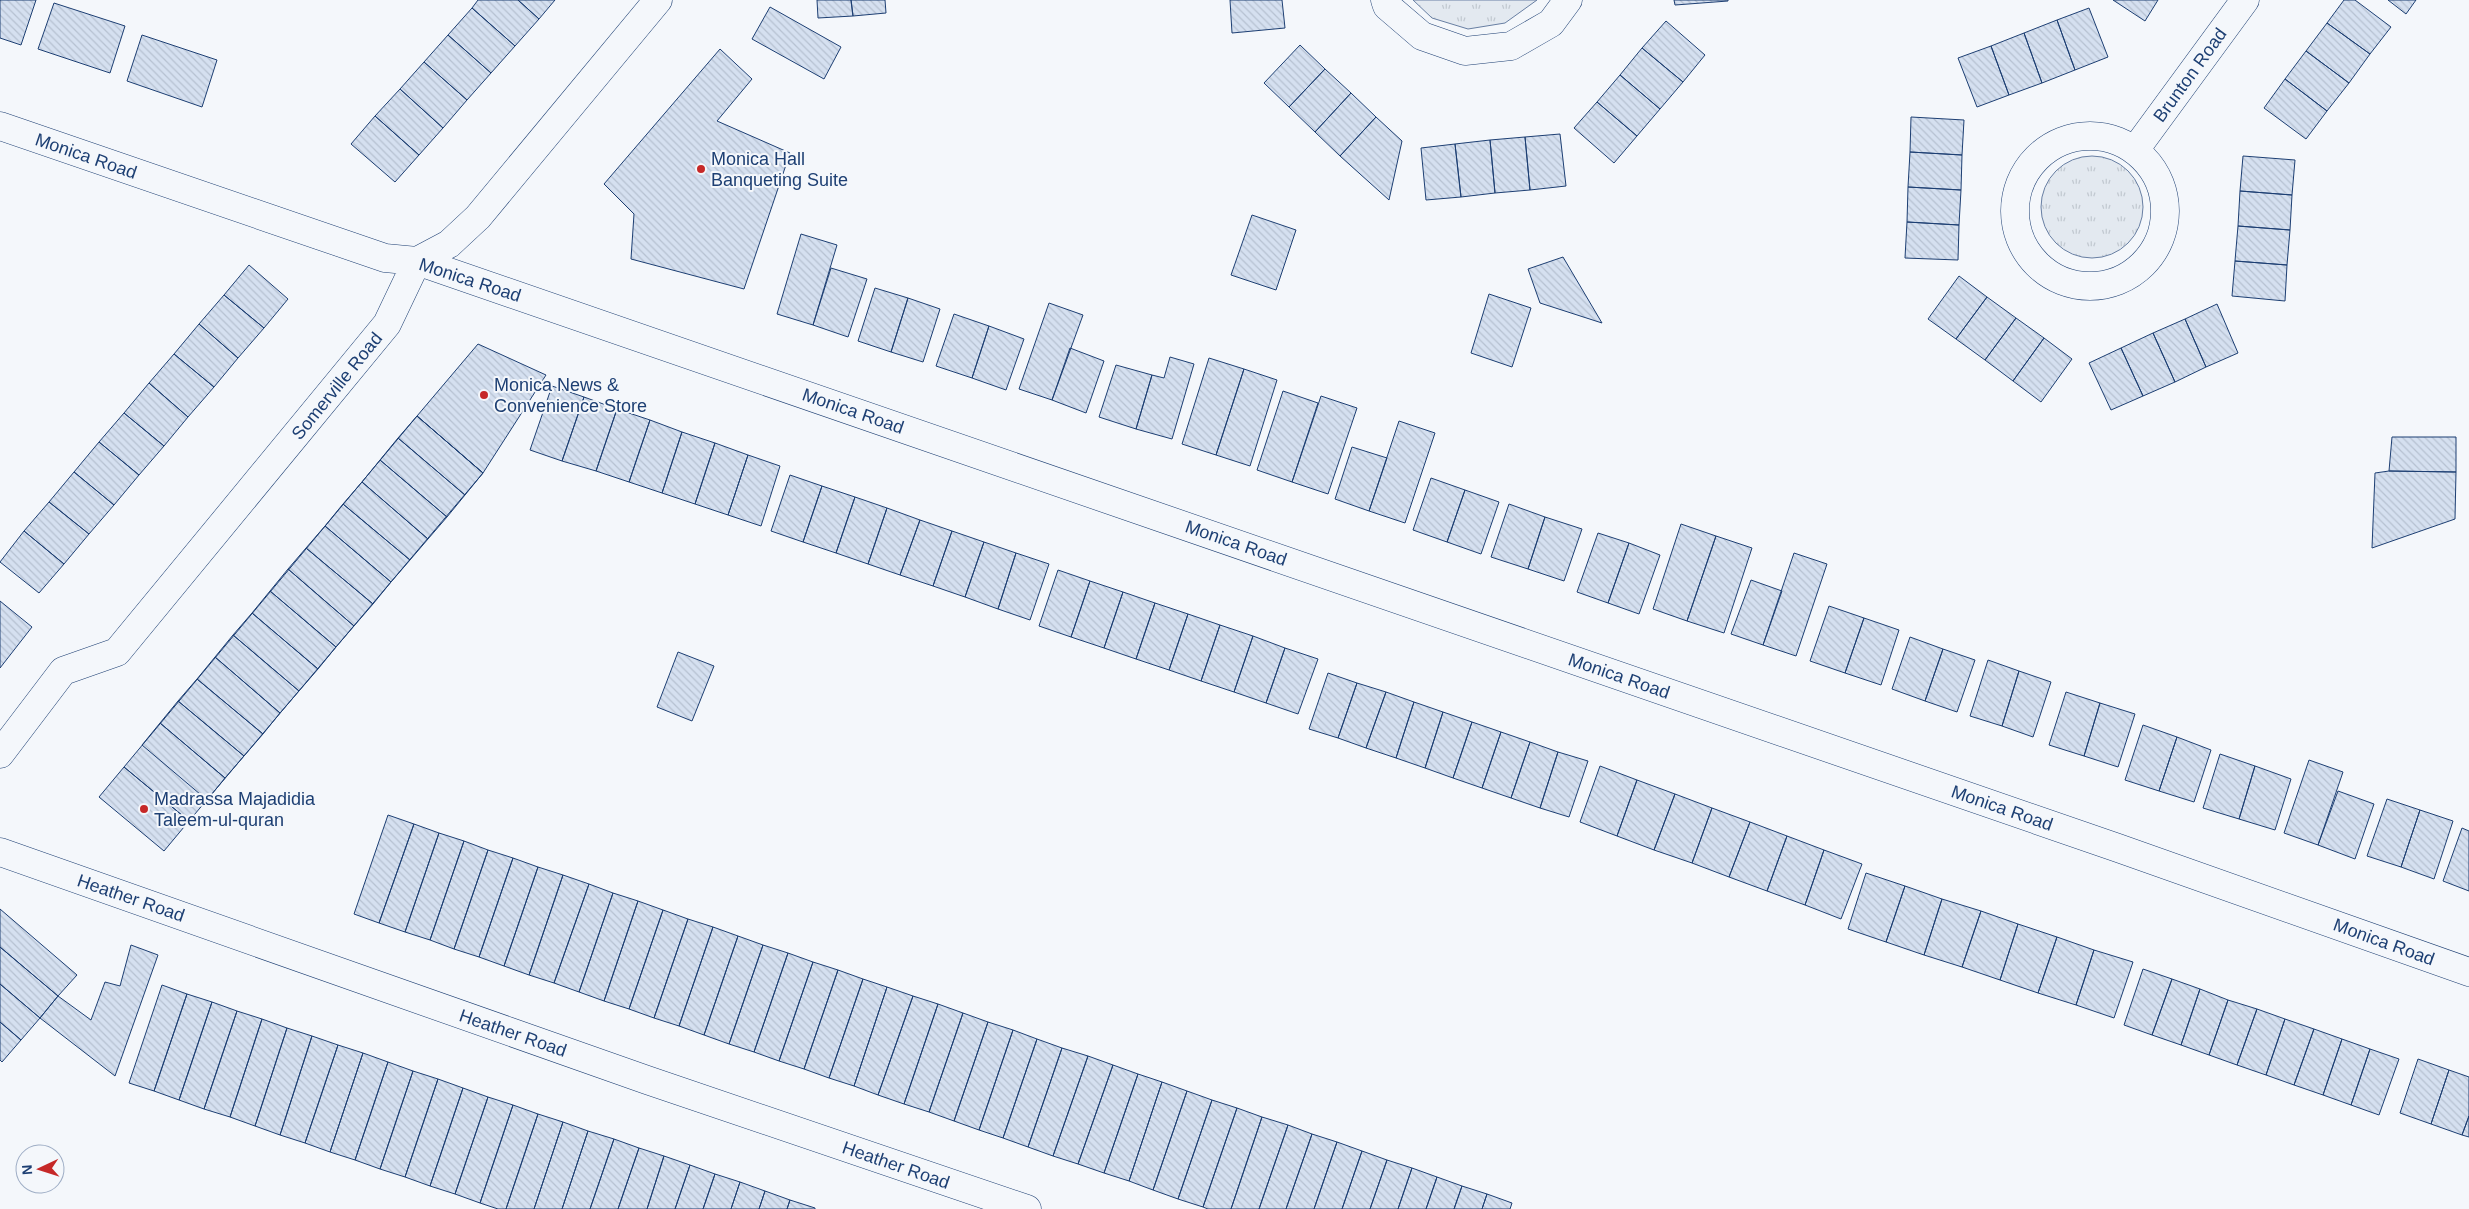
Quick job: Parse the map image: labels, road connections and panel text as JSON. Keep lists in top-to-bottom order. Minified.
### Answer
{"streets":{"street":["Brunton Road","Monica Road","Somerville Road","Heather Road"]},"crossings":[["Monica Road","Somerville Road"]],"places":["Monica Hall Banqueting Suite","Monica News & Convenience Store","Madrassa Majadidia Taleem-ul-quran"],"north":"left"}
